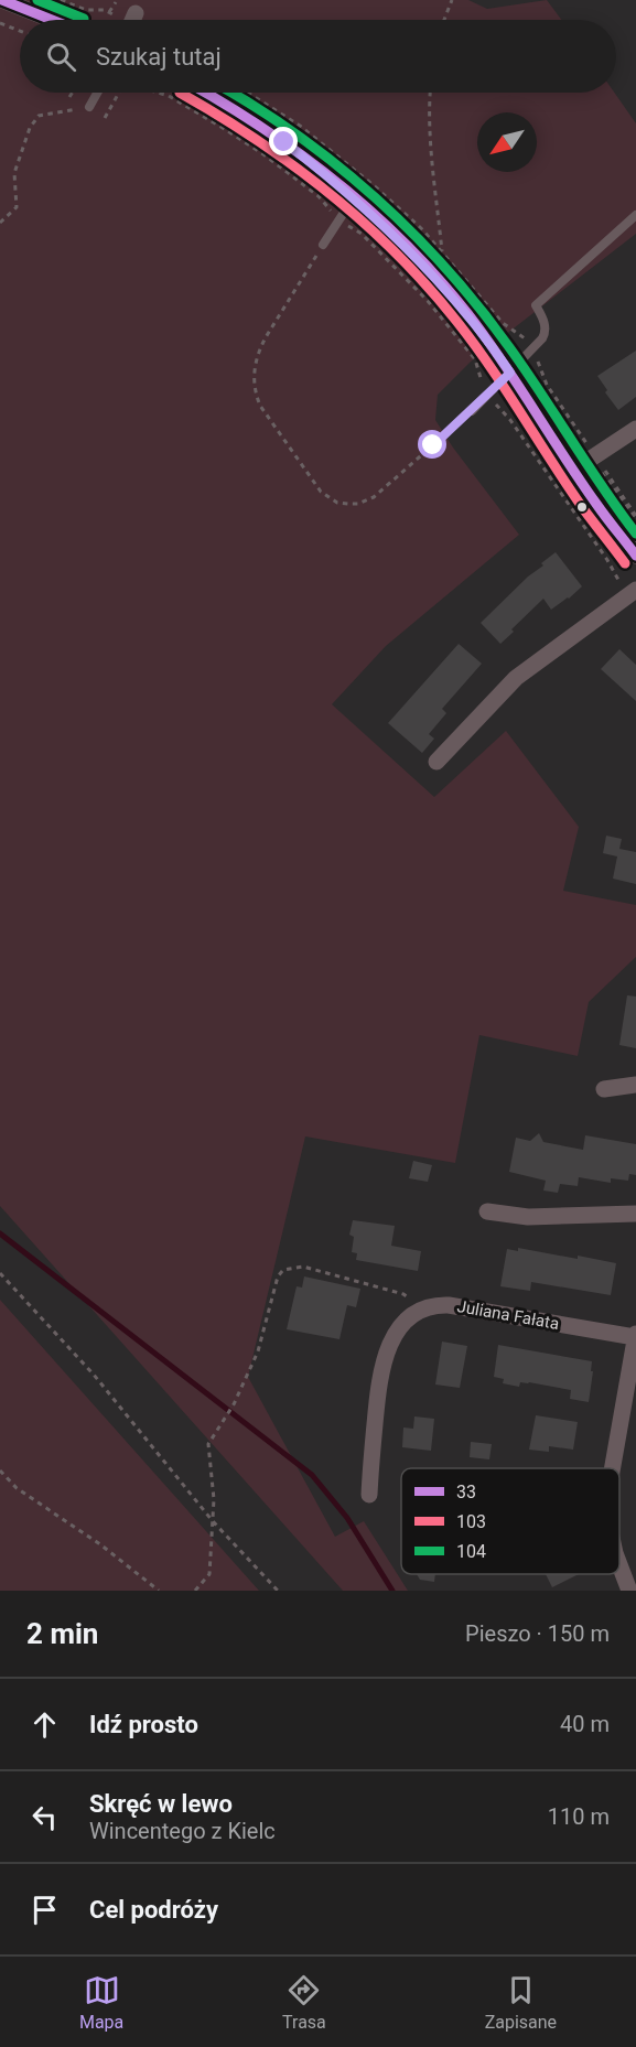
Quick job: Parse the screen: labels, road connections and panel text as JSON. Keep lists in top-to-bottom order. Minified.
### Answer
{"streets":{"street":["Juliana Fałata"]},"lines":["transit line 33","transit line 104","transit line 103"],"legend":["33","103","104"],"north":"bottom left","page":{"search":"Szukaj tutaj","heading":["2 min","Pieszo · 150 m"],"list":[["Idź prosto","40 m"],["Skręć w lewo","Wincentego z Kielc","110 m"],"Cel podróży"],"nav":["Mapa","Trasa","Zapisane"]}}
